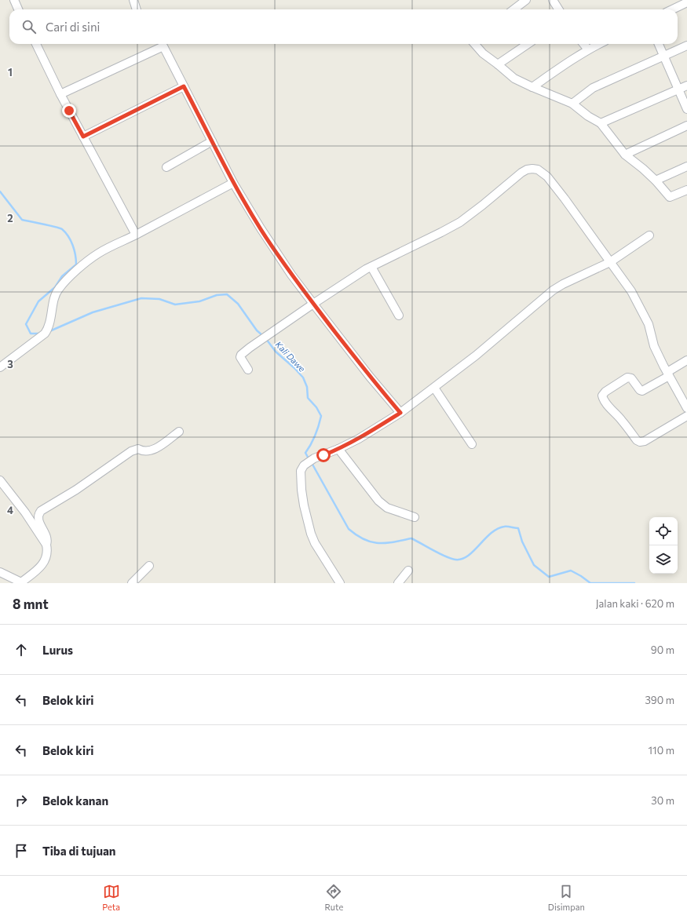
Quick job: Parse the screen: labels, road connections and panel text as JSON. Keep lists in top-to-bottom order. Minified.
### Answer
{"water":["Kali Dawe"],"page":{"search":"Cari di sini","heading":["8 mnt","Jalan kaki · 620 m"],"list":[["Lurus","90 m"],["Belok kiri","390 m"],["Belok kiri","110 m"],["Belok kanan","30 m"],"Tiba di tujuan"],"nav":["Peta","Rute","Disimpan"]},"grid":{"rows":["1","2","3","4"]}}
